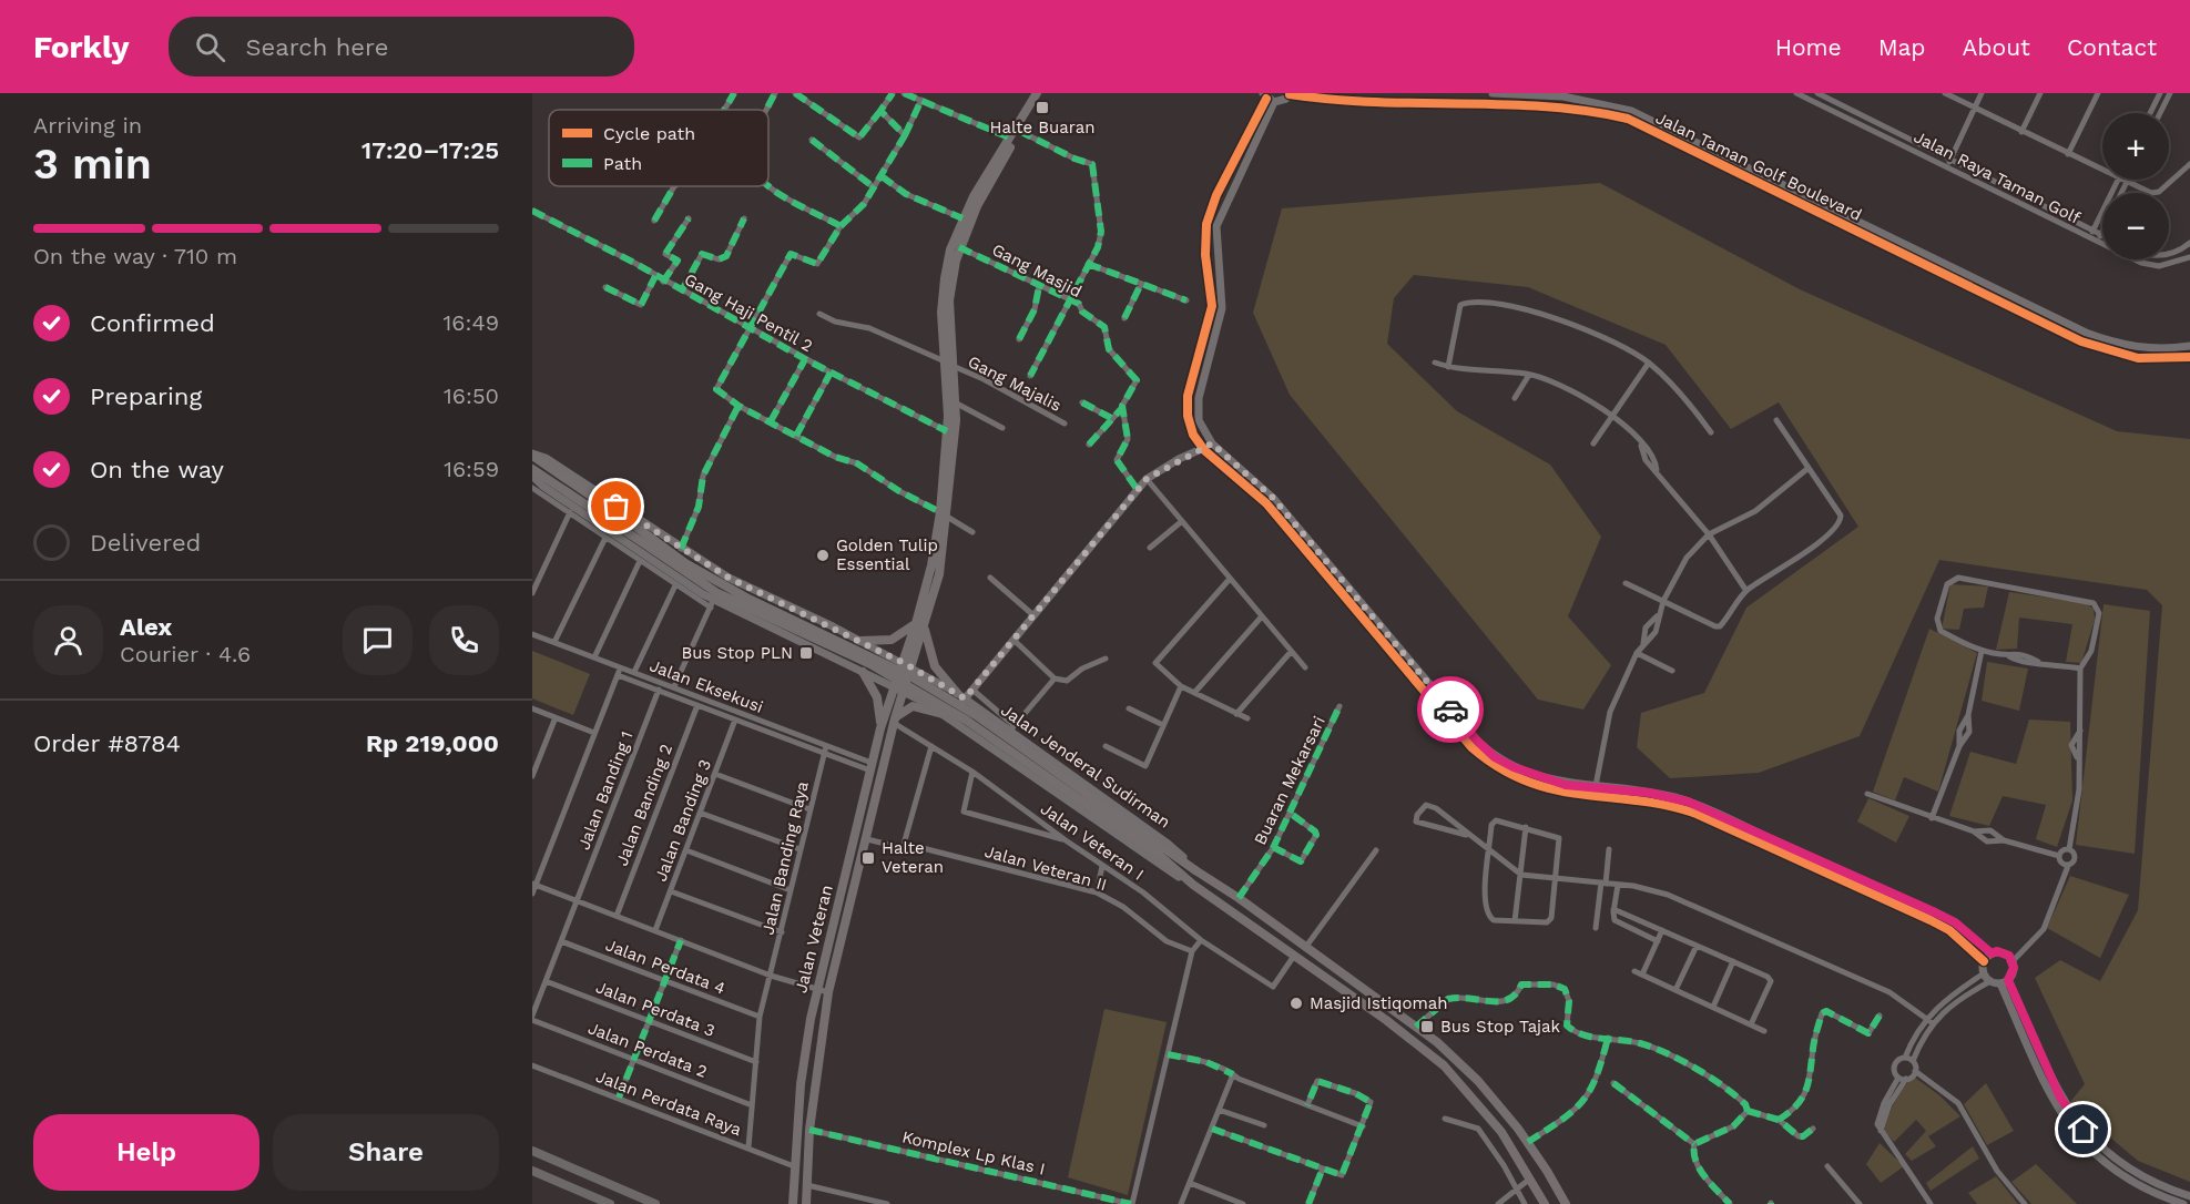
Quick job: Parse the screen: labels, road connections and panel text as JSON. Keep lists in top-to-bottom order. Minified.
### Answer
{"streets":{"main road":["Jalan Jenderal Sudirman","Jalan Veteran"],"street":["Jalan Taman Golf Boulevard","Jalan Raya Taman Golf","Gang Masjid","Gang Haji Pentil 2","Gang Majalis","Jalan Eksekusi","Buaran Mekarsari","Jalan Banding 1","Jalan Banding 2","Jalan Banding 3","Jalan Veteran I","Jalan Banding Raya","Jalan Veteran II","Jalan Perdata 4","Jalan Perdata 3","Jalan Perdata 2","Jalan Perdata Raya","Komplex Lp Klas I"]},"crossings":[["Jalan Eksekusi","Jalan Banding 1"],["Jalan Eksekusi","Jalan Banding 2"],["Jalan Eksekusi","Jalan Banding 3"],["Jalan Eksekusi","Jalan Banding Raya"],["Jalan Eksekusi","Jalan Veteran"],["Jalan Jenderal Sudirman","Buaran Mekarsari"],["Jalan Jenderal Sudirman","Jalan Veteran I"],["Jalan Jenderal Sudirman","Jalan Veteran"],["Jalan Banding 1","Jalan Perdata 4"],["Jalan Banding 1","Jalan Perdata 3"],["Jalan Banding 1","Jalan Perdata 2"],["Jalan Veteran I","Jalan Veteran"],["Jalan Banding Raya","Jalan Perdata 4"],["Jalan Banding Raya","Jalan Perdata 3"],["Jalan Banding Raya","Jalan Perdata 2"],["Jalan Banding Raya","Jalan Perdata Raya"],["Jalan Veteran II","Jalan Veteran"],["Jalan Veteran","Jalan Perdata Raya"],["Jalan Veteran","Komplex Lp Klas I"]],"places":{"transit":["Halte Buaran","Bus Stop PLN","Halte Veteran","Bus Stop Tajak"],"other":["Golden Tulip Essential","Masjid Istiqomah"]},"legend":["Cycle path","Path"],"page":{"header":"Forkly","search":"Search here","nav":["Home","Map","About","Contact"],"heading":["3 min","Arriving in","17:20–17:25"],"panel":["Alex","Courier · 4.6","Order #8784","Rp 219,000"],"map_buttons":["+","−"],"bar":"On the way · 710 m","list":[["Confirmed","16:49"],["Preparing","16:50"],["On the way","16:59"],"Delivered"],"buttons":["Help","Share"]}}
